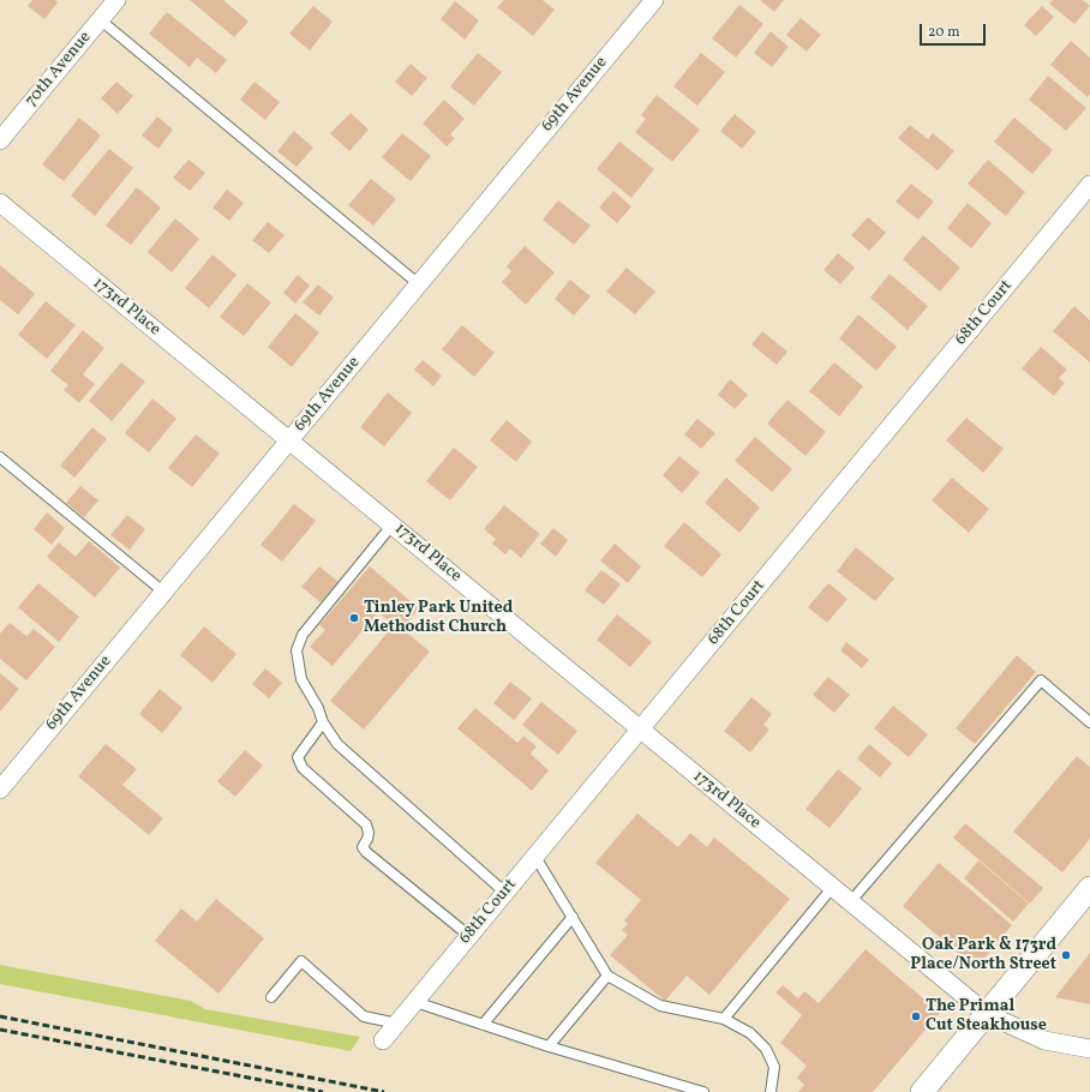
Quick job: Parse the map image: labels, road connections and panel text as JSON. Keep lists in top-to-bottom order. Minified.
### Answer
{"streets":{"street":["70th Avenue","69th Avenue","173rd Place","68th Court"]},"crossings":[["69th Avenue","173rd Place"],["173rd Place","68th Court"]],"places":["Tinley Park United Methodist Church","Oak Park & 173rd Place/North Street","The Primal Cut Steakhouse"],"scale_bar":"20 m"}
